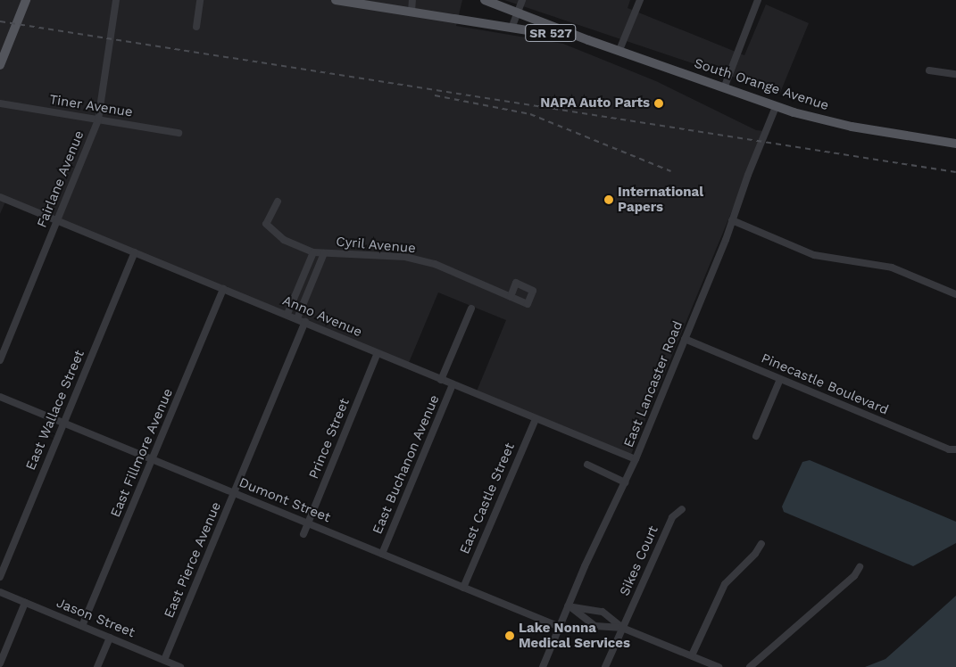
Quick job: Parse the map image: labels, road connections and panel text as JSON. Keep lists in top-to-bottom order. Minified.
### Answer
{"streets":{"main road":["SR 527","South Orange Avenue"],"street":["Tiner Avenue","Fairlane Avenue","Cyril Avenue","Anno Avenue","East Lancaster Road","Pinecastle Boulevard","East Wallace Street","Prince Street","East Fillmore Avenue","East Buchanon Avenue","East Castle Street","Dumont Street","East Pierce Avenue","Sikes Court","Jason Street"]},"crossings":[["SR 527","South Orange Avenue"],["South Orange Avenue","East Lancaster Road"],["Tiner Avenue","Fairlane Avenue"],["Fairlane Avenue","Anno Avenue"],["Anno Avenue","East Lancaster Road"],["Anno Avenue","East Wallace Street"],["Anno Avenue","Prince Street"],["Anno Avenue","East Fillmore Avenue"],["Anno Avenue","East Buchanon Avenue"],["Anno Avenue","East Castle Street"],["Anno Avenue","East Pierce Avenue"],["East Lancaster Road","Pinecastle Boulevard"],["East Lancaster Road","Dumont Street"],["East Wallace Street","Dumont Street"],["Prince Street","Dumont Street"],["East Fillmore Avenue","Dumont Street"],["East Fillmore Avenue","Jason Street"],["East Buchanon Avenue","Dumont Street"],["East Castle Street","Dumont Street"],["Dumont Street","East Pierce Avenue"],["East Pierce Avenue","Jason Street"]],"places":["NAPA Auto Parts","International Papers","Lake Nonna Medical Services"]}
